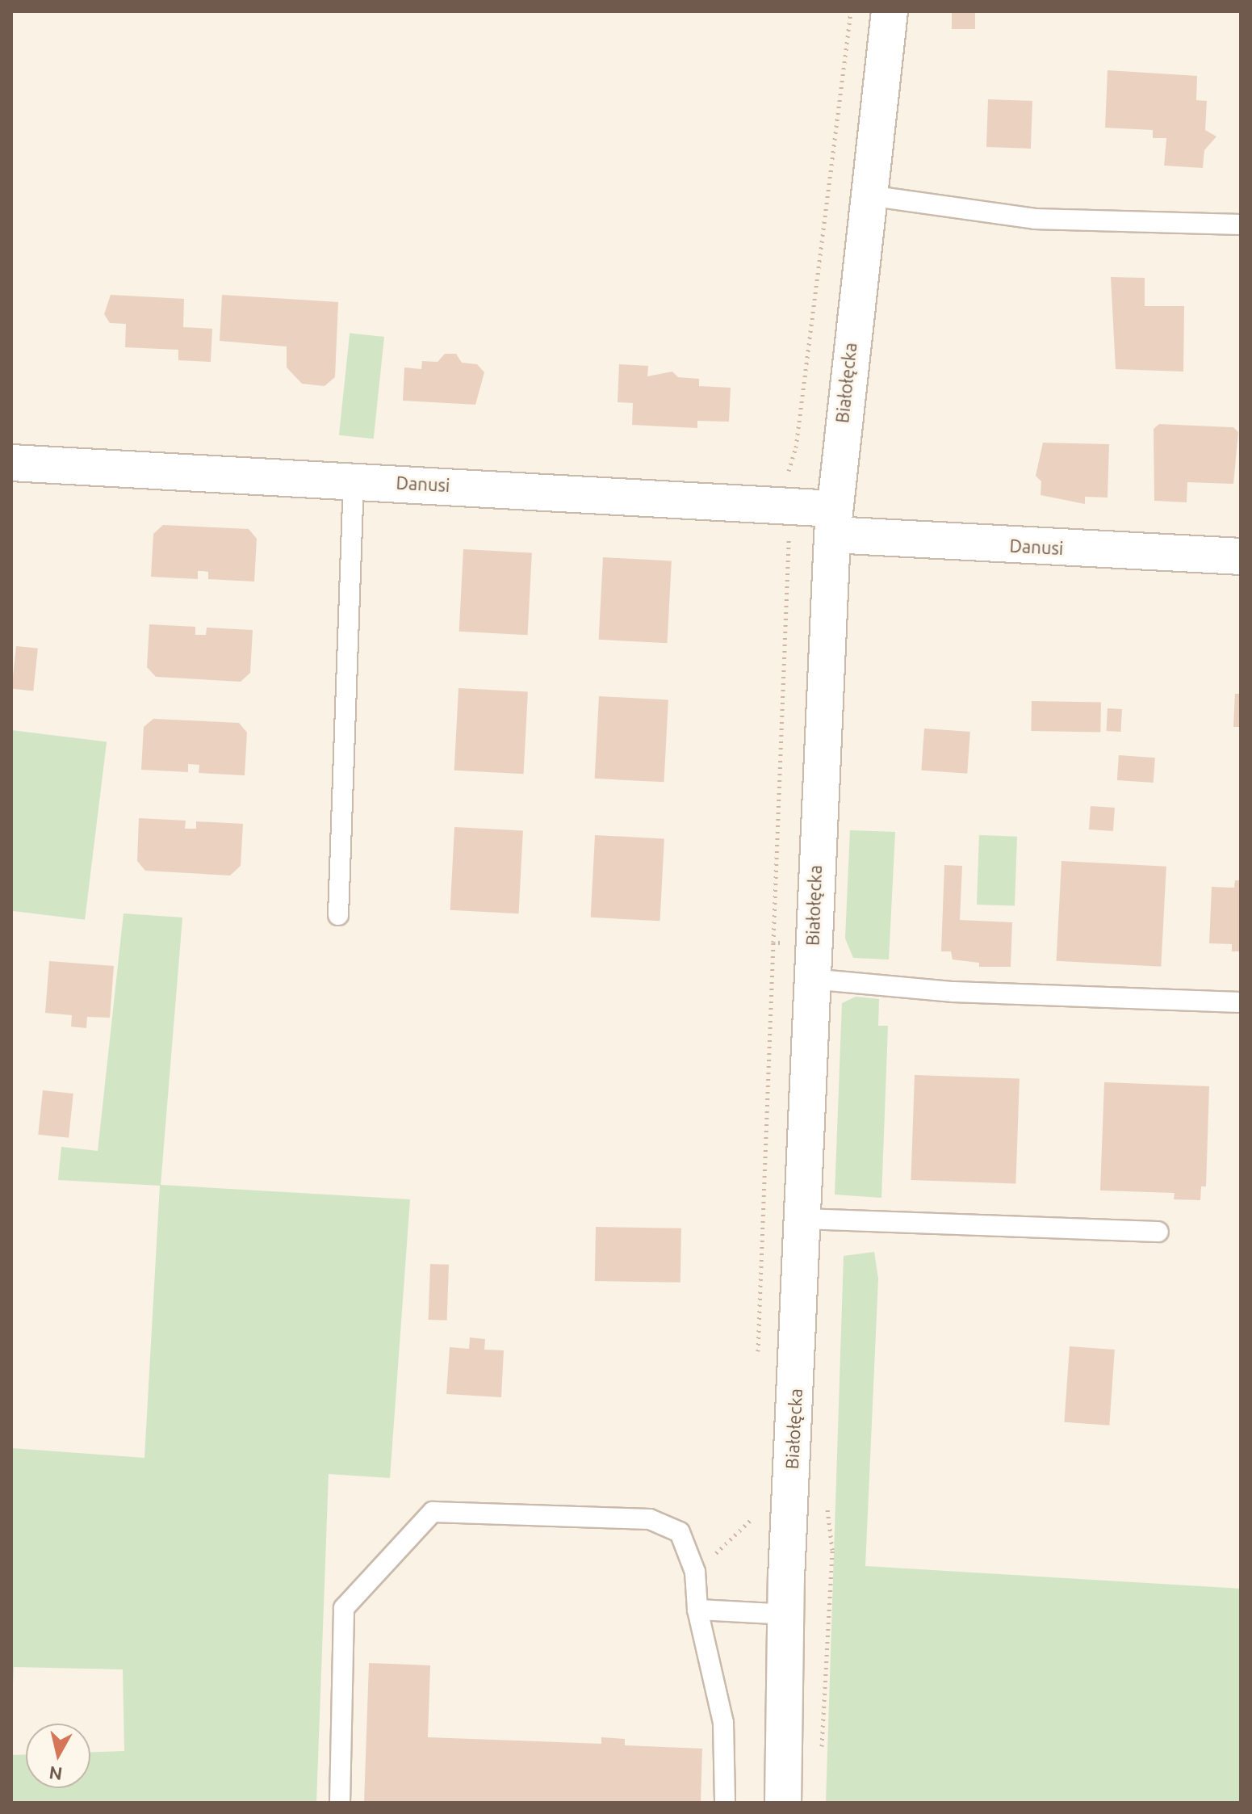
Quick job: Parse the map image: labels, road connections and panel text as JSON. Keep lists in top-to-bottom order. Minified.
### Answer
{"streets":{"street":["Białołęcka","Danusi"]},"crossings":[["Białołęcka","Danusi"]],"north":"bottom"}
